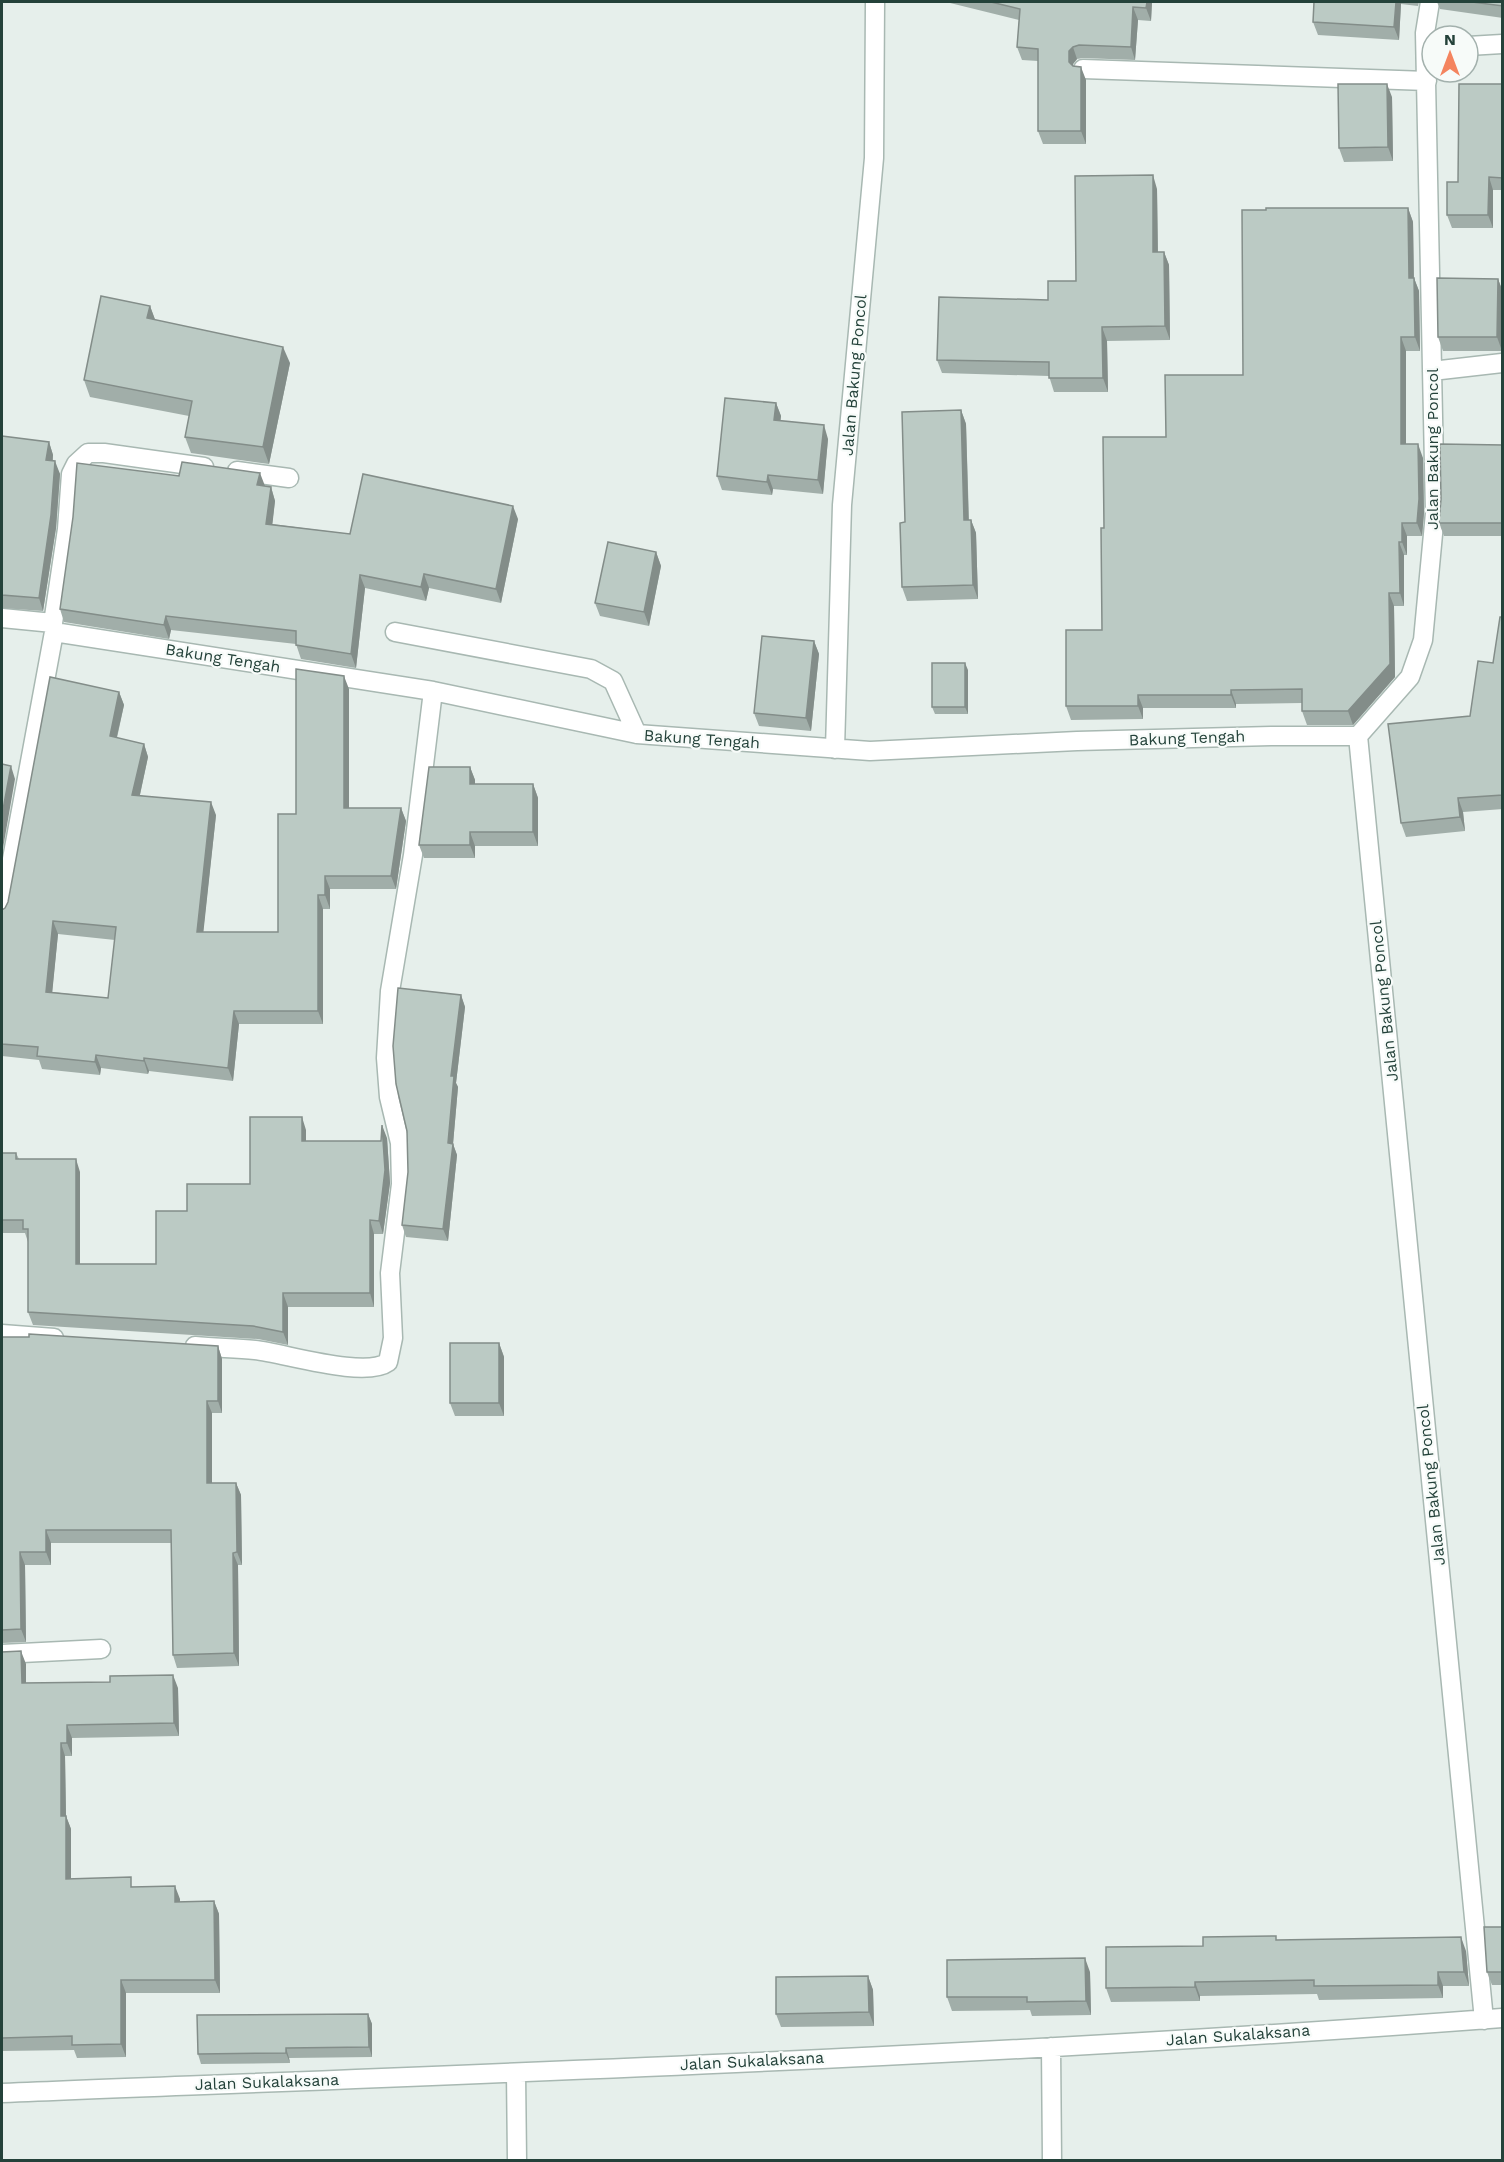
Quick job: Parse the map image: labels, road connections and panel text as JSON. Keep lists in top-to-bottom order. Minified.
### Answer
{"streets":{"street":["Jalan Bakung Poncol","Bakung Tengah","Jalan Sukalaksana"]},"crossings":[["Jalan Bakung Poncol","Bakung Tengah"],["Jalan Bakung Poncol","Jalan Sukalaksana"]],"north":"top"}
